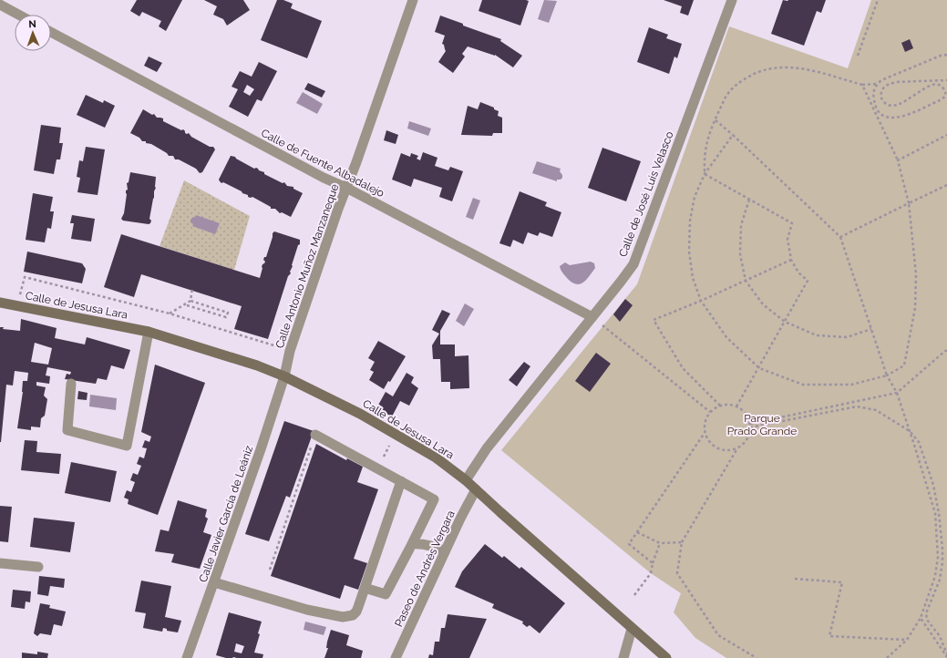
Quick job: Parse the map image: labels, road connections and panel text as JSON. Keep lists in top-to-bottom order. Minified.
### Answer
{"streets":{"main road":["Calle de Jesusa Lara"],"street":["Calle de Fuente Albadalejo","Calle de José Luis Velasco","Calle Antonio Muñoz Manzaneque","Calle Javier García de Leániz","Paseo de Andrés Vergara"]},"crossings":[["Calle de Fuente Albadalejo","Calle de José Luis Velasco"],["Calle de Fuente Albadalejo","Calle Antonio Muñoz Manzaneque"],["Calle de José Luis Velasco","Calle de Jesusa Lara"],["Calle Antonio Muñoz Manzaneque","Calle de Jesusa Lara"],["Calle Antonio Muñoz Manzaneque","Calle Javier García de Leániz"],["Calle de Jesusa Lara","Calle Javier García de Leániz"],["Calle de Jesusa Lara","Paseo de Andrés Vergara"]],"parks":["Parque Prado Grande"],"north":"top"}
